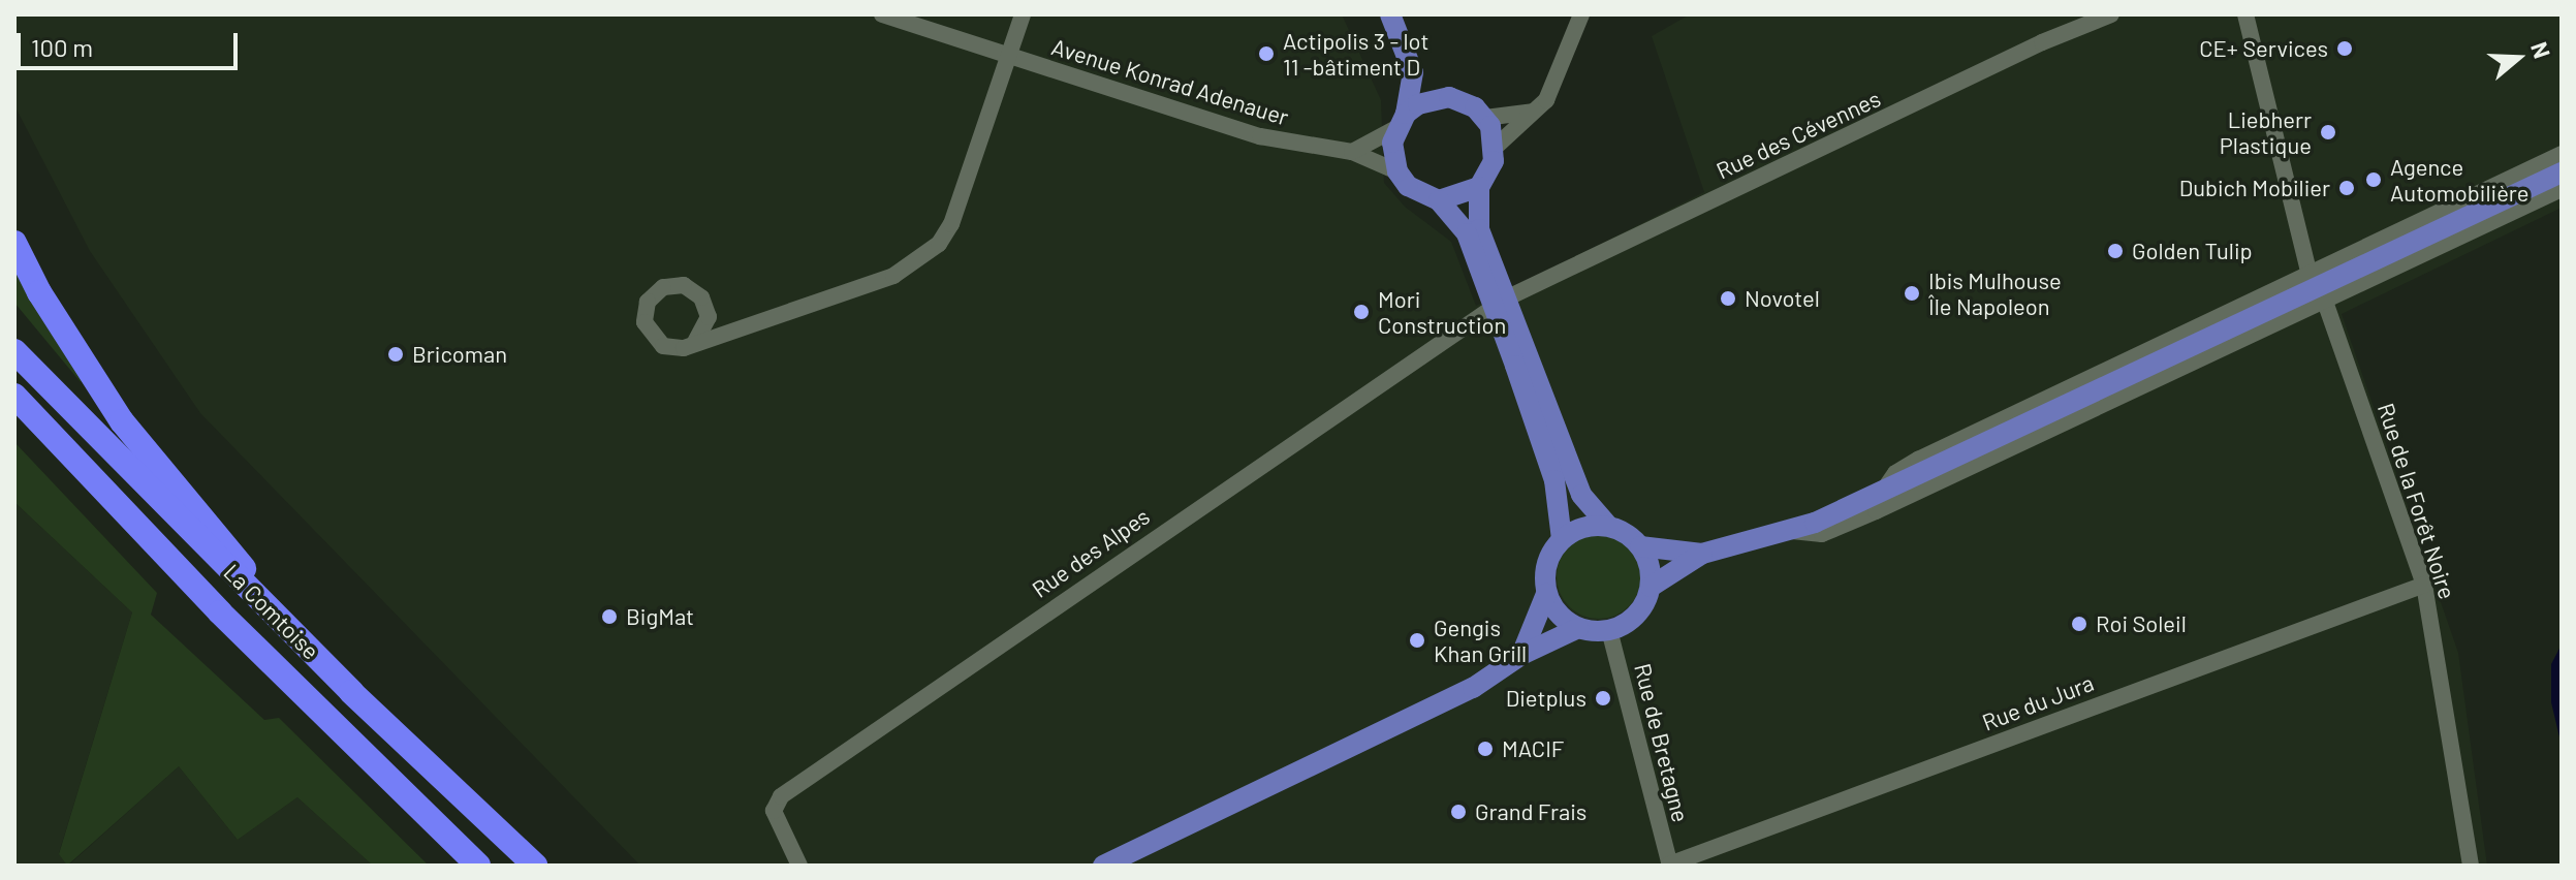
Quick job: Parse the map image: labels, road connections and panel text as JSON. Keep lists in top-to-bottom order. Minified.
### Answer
{"streets":{"highway":["La Comtoise"],"street":["Avenue Konrad Adenauer","Rue des Cévennes","Rue de la Forêt Noire","Rue des Alpes","Rue du Jura","Rue de Bretagne"]},"crossings":[["Rue des Cévennes","Rue des Alpes"],["Rue de la Forêt Noire","Rue du Jura"],["Rue du Jura","Rue de Bretagne"]],"places":["CE+ Services","Actipolis 3 - lot 11 -bâtiment D","Liebherr Plastique","Agence Automobilière","Dubich Mobilier","Golden Tulip","Ibis Mulhouse Île Napoleon","Novotel","Mori Construction","Bricoman","BigMat","Roi Soleil","Gengis Khan Grill","Dietplus","MACIF","Grand Frais"],"scale_bar":"100 m","north":"right"}
